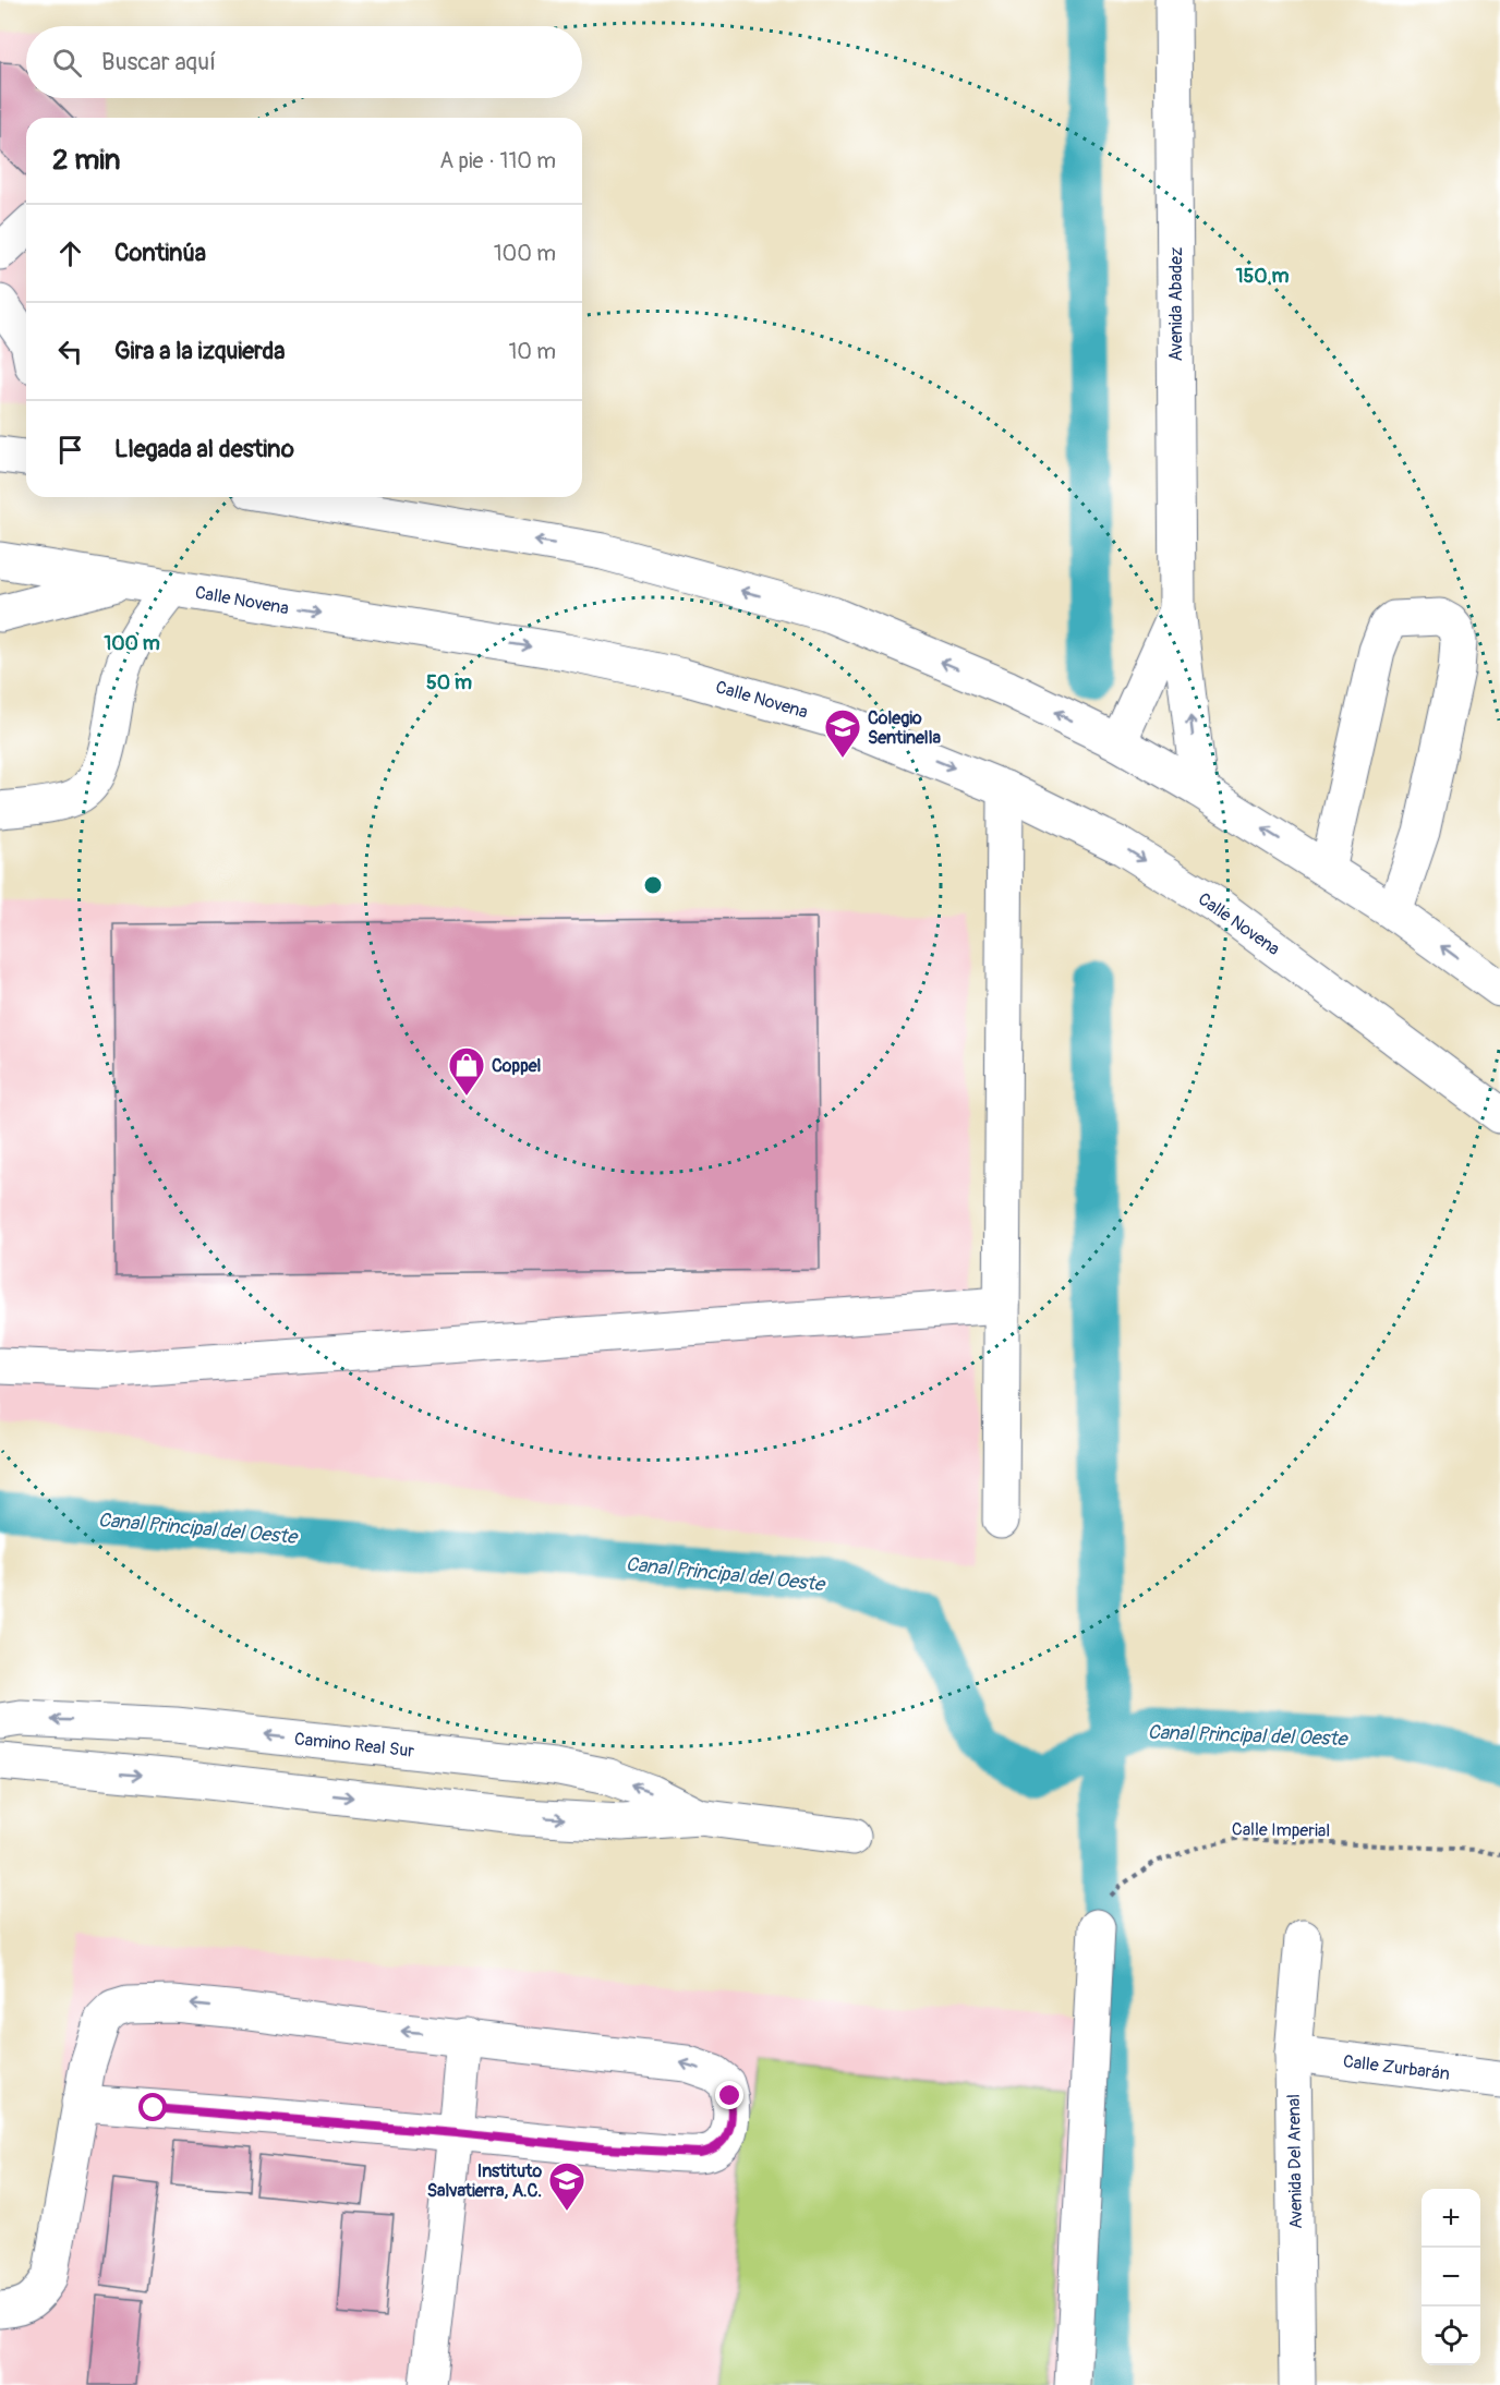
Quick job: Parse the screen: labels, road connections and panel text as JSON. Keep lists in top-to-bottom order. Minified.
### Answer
{"streets":{"street":["Avenida Abadez","Calle Novena","Camino Real Sur","Calle Zurbarán","Avenida Del Arenal"],"path":["Calle Imperial"]},"crossings":[["Calle Zurbarán","Avenida Del Arenal"]],"water":["Canal Principal del Oeste"],"places":{"school or university":["Colegio Sentinella","Instituto Salvatierra, A.C."],"shop":["Coppel"]},"page":{"search":"Buscar aquí","heading":["2 min","A pie · 110 m"],"list":[["Continúa","100 m"],["Gira a la izquierda","10 m"],"Llegada al destino"],"map_buttons":["+","−"]},"rings":["150 m","100 m","50 m"]}
